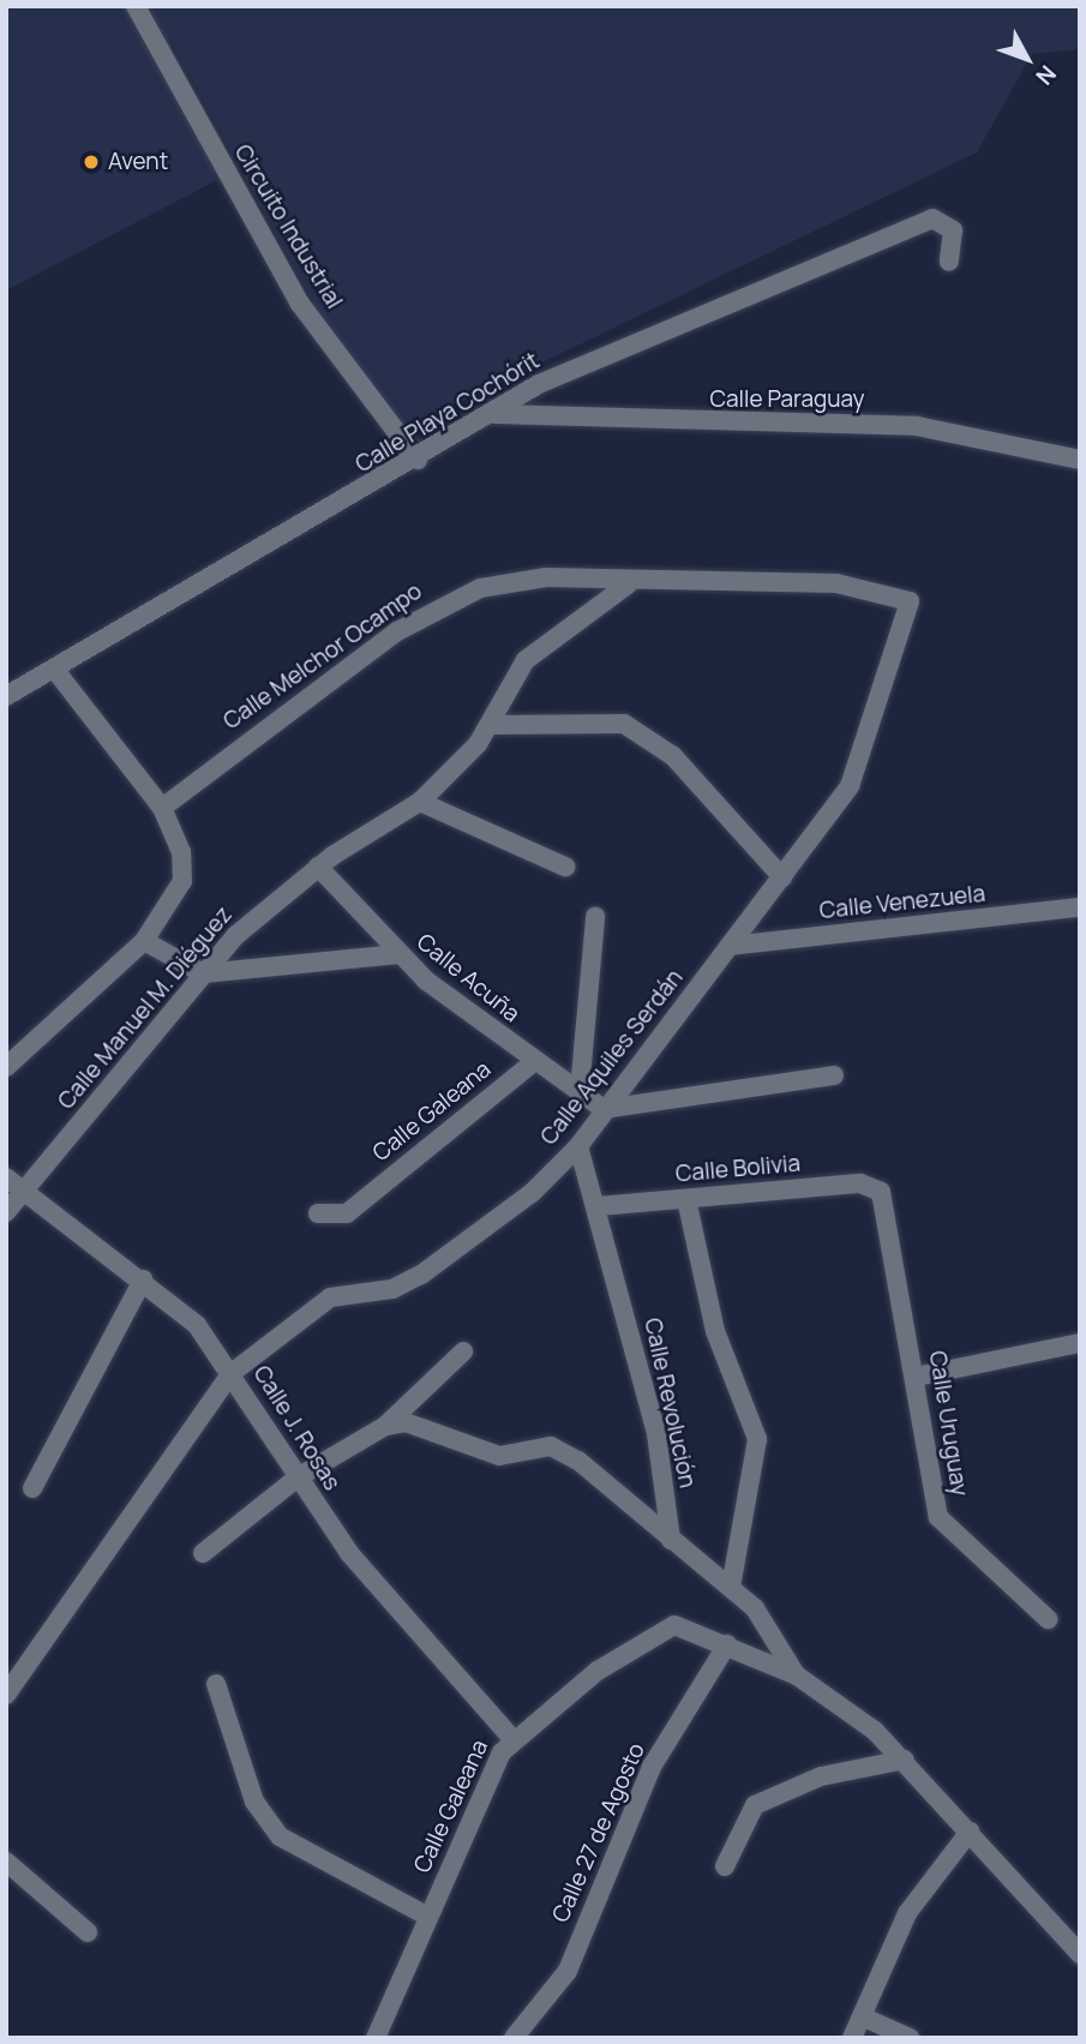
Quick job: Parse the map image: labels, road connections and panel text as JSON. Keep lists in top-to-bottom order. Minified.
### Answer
{"streets":{"street":["Circuito Industrial","Calle Paraguay","Calle Playa Cochórit","Calle Melchor Ocampo","Calle Venezuela","Calle Acuña","Calle Manuel M. Diéguez","Calle Aquiles Serdán","Calle Galeana","Calle Bolivia","Calle Revolución","Calle Uruguay","Calle J. Rosas","Calle 27 de Agosto"]},"crossings":[["Circuito Industrial","Calle Playa Cochórit"],["Calle Paraguay","Calle Playa Cochórit"],["Calle Melchor Ocampo","Calle Manuel M. Diéguez"],["Calle Melchor Ocampo","Calle Aquiles Serdán"],["Calle Venezuela","Calle Aquiles Serdán"],["Calle Acuña","Calle Manuel M. Diéguez"],["Calle Acuña","Calle Aquiles Serdán"],["Calle Acuña","Calle Galeana"],["Calle Manuel M. Diéguez","Calle J. Rosas"],["Calle Aquiles Serdán","Calle Revolución"],["Calle Aquiles Serdán","Calle J. Rosas"],["Calle Galeana","Calle J. Rosas"],["Calle Galeana","Calle 27 de Agosto"],["Calle Bolivia","Calle Revolución"],["Calle Bolivia","Calle Uruguay"]],"places":["Avent"],"north":"bottom right"}
